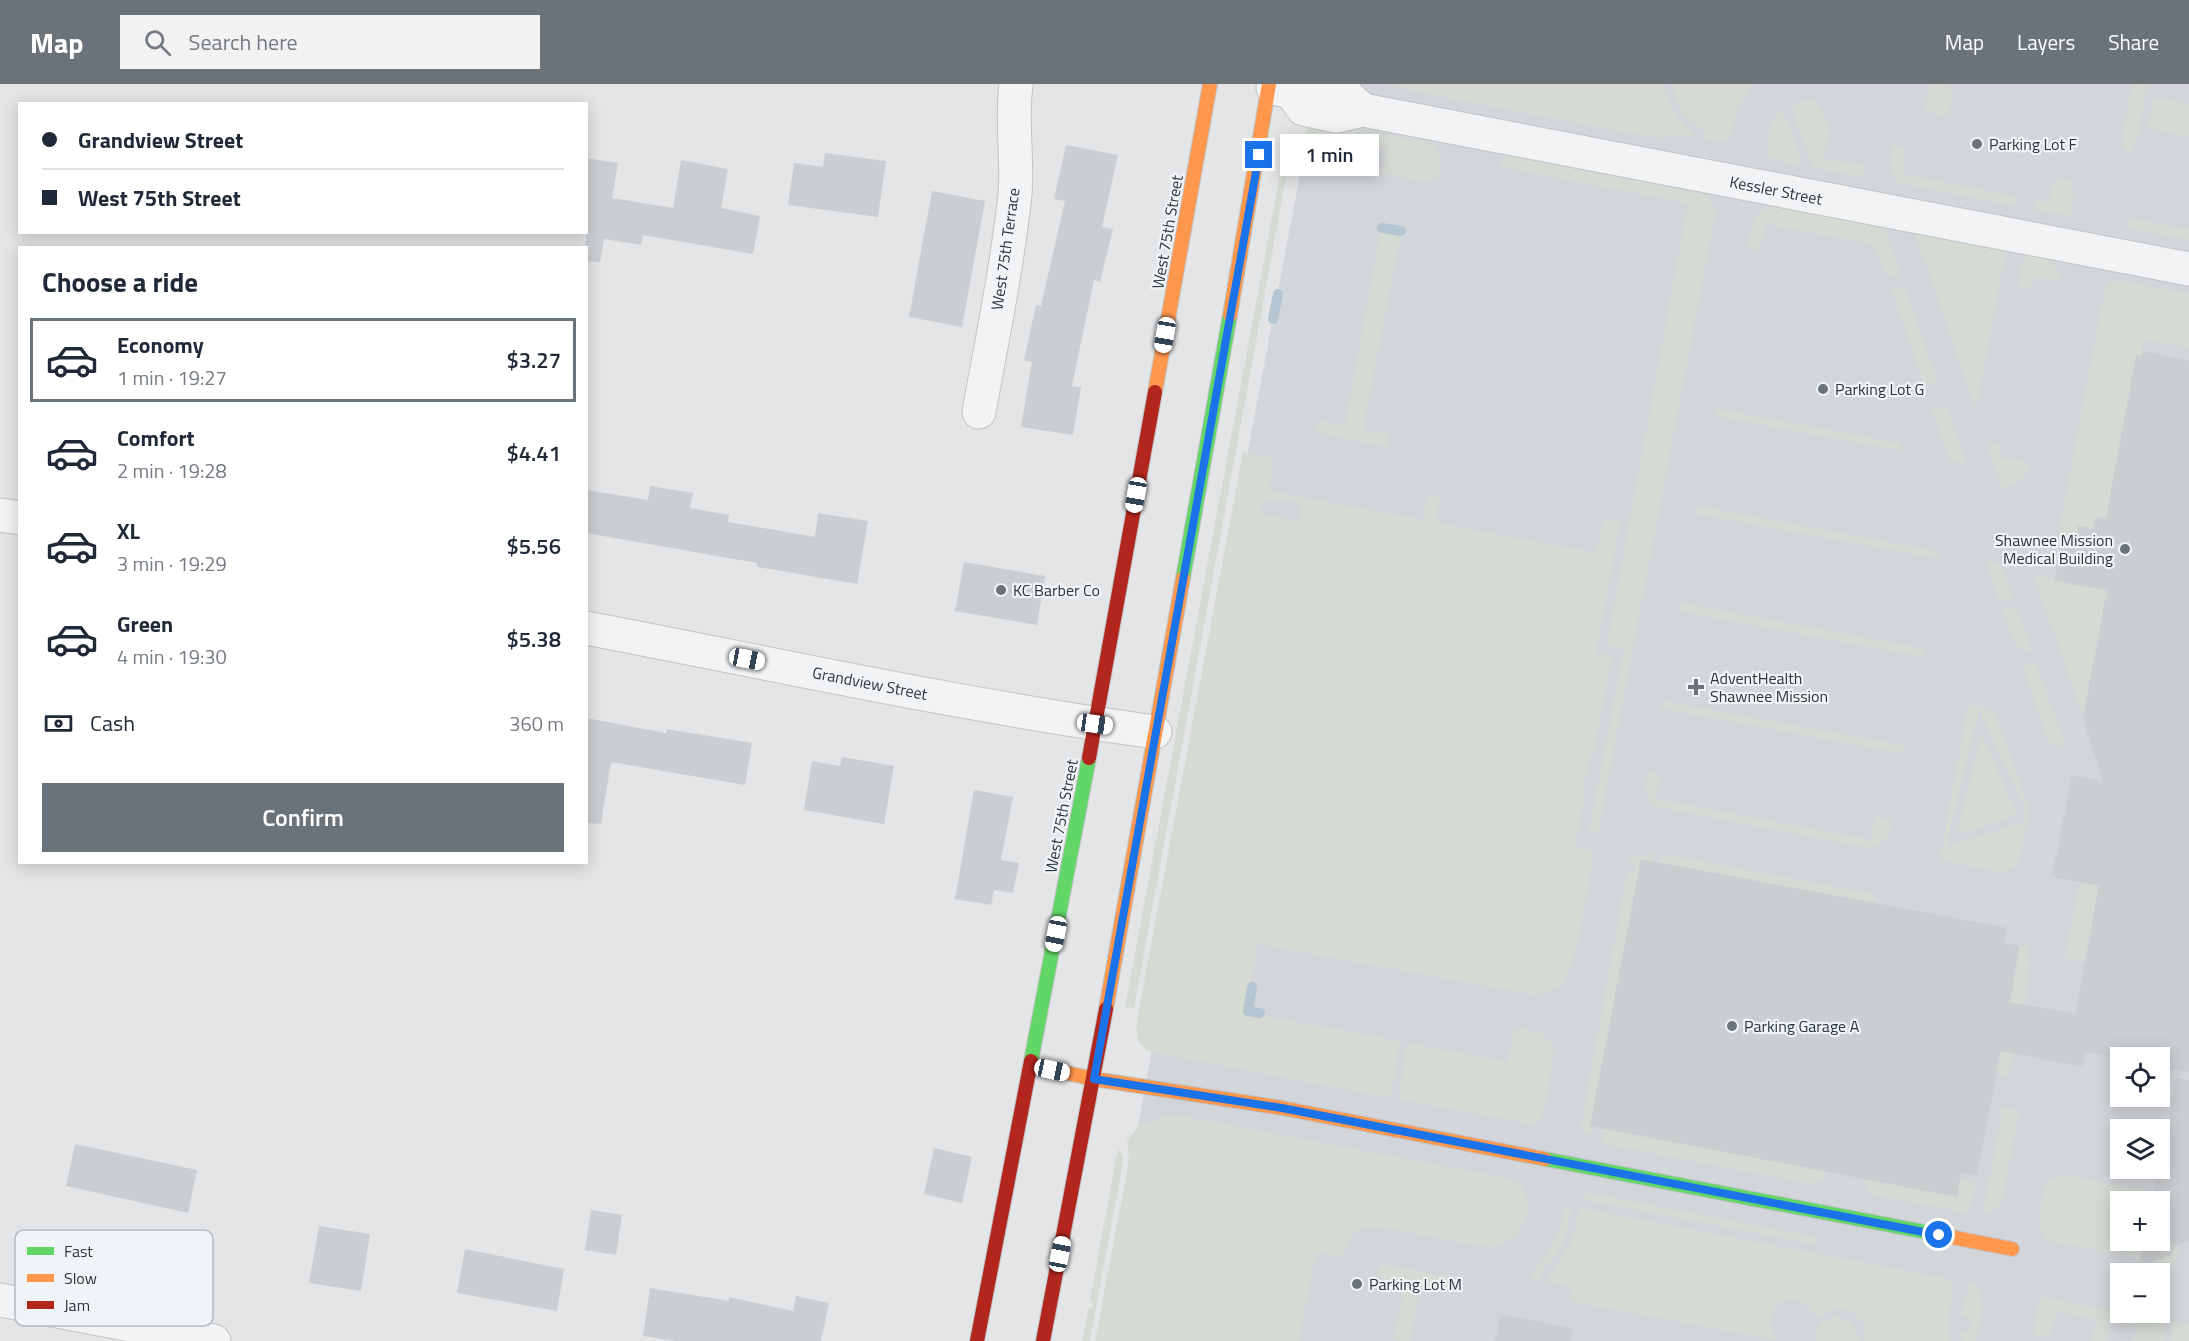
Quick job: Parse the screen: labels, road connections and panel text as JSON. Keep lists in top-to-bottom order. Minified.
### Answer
{"streets":{"main road":["West 75th Street"],"street":["Kessler Street","West 75th Terrace","Grandview Street"]},"crossings":[["West 75th Street","Grandview Street"]],"places":{"other":["Parking Lot F","Parking Lot G","Shawnee Mission Medical Building","KC Barber Co","Parking Garage A","Parking Lot M"],"health":["AdventHealth Shawnee Mission"]},"legend":["Fast","Slow","Jam"],"page":{"header":"Map","search":"Search here","nav":["Map","Layers","Share"],"banner":["Grandview Street","West 75th Street"],"bubble":"1 min","heading":"Choose a ride","list":[{"name":"Economy","note":"1 min · 19:27","value":"$3.27"},{"name":"Comfort","note":"2 min · 19:28","value":"$4.41"},{"name":"XL","note":"3 min · 19:29","value":"$5.56"},{"name":"Green","note":"4 min · 19:30","value":"$5.38"}],"pay":["Cash","360 m"],"buttons":"Confirm","map_buttons":["+","−"]}}
